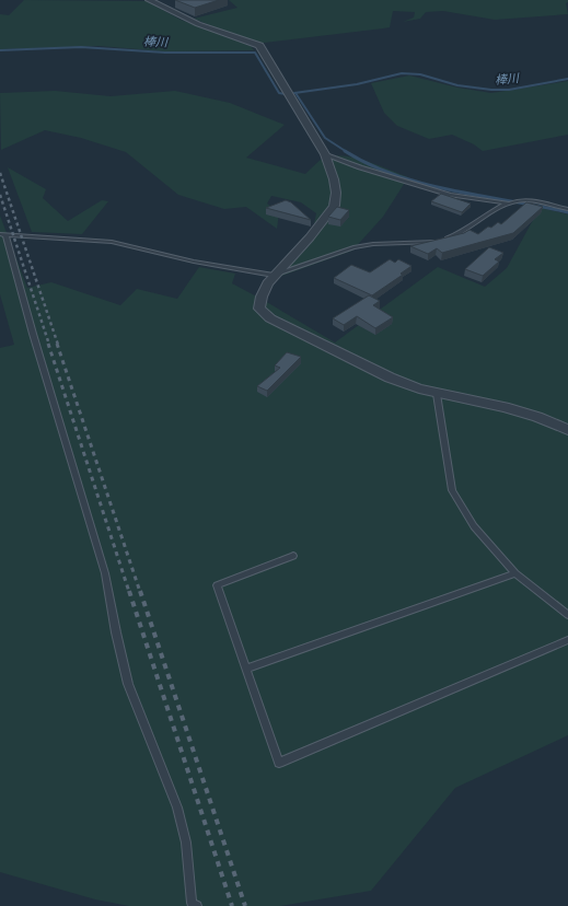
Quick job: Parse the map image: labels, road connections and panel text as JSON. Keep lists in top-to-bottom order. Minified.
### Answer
{"water":["棒川"]}
